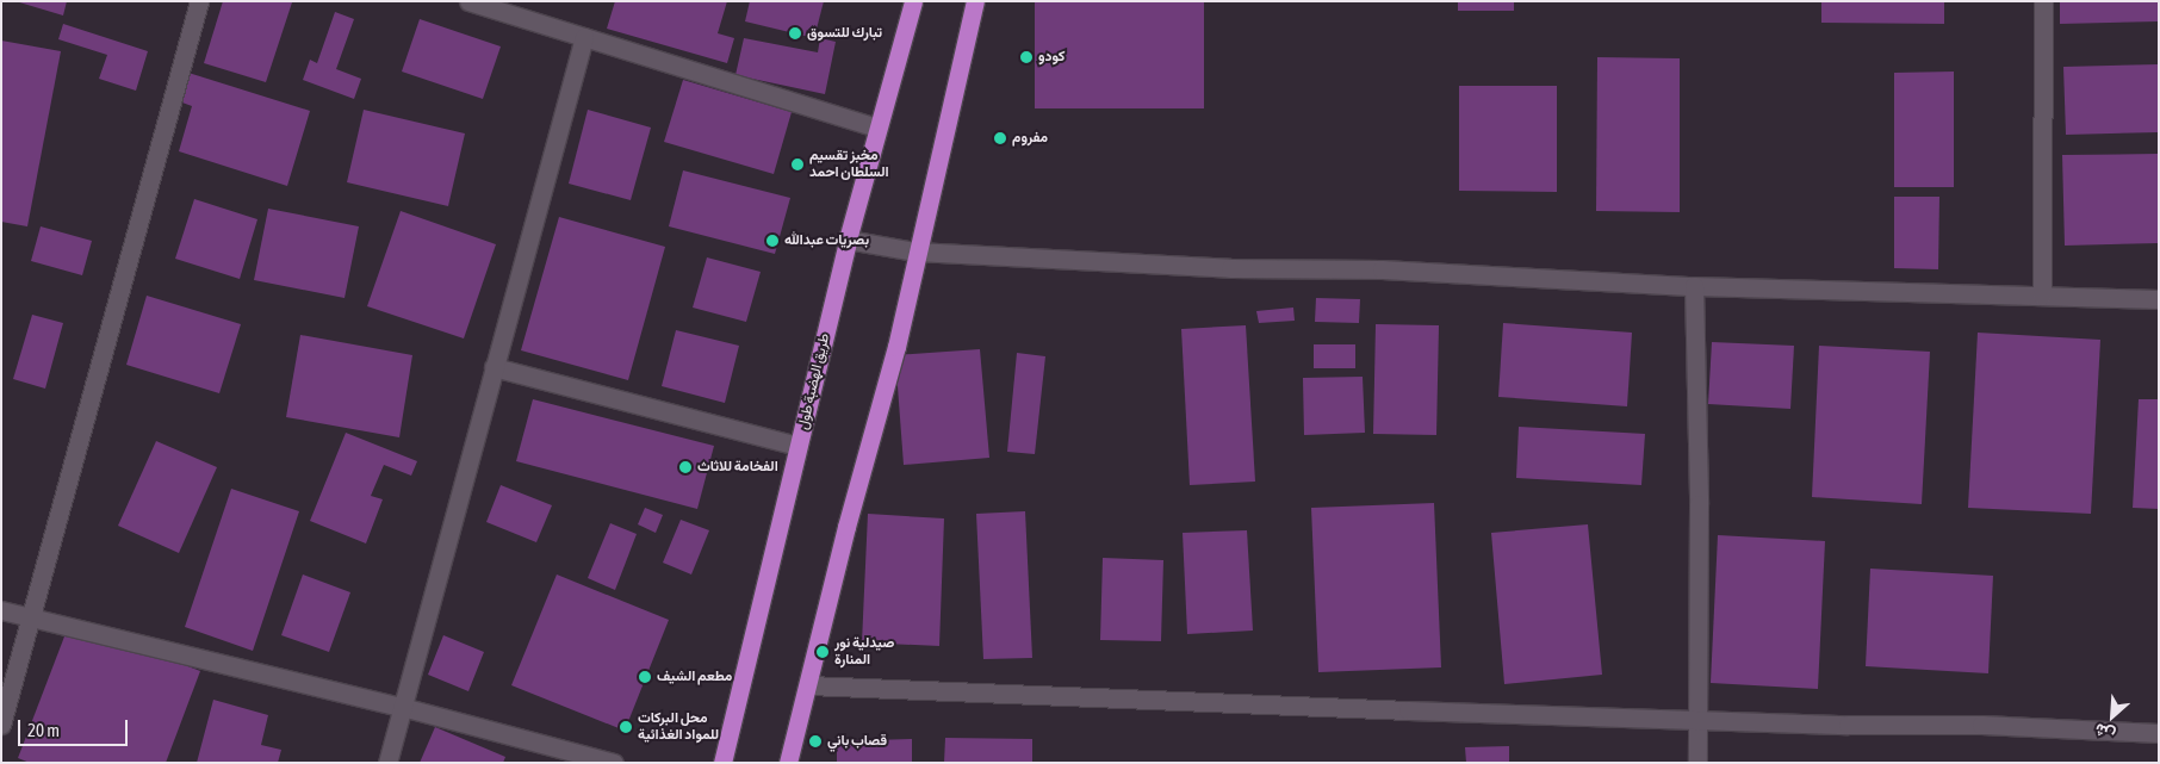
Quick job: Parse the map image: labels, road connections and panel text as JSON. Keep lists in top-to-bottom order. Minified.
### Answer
{"streets":{"highway":["طريق الهضبة طول"]},"places":["تبارك للتسوق","كودو","مفروم","مخبز تقسيم السلطان احمد","بصريات عبدالله","الفخامة للاثاث","صيدلية نور المنارة","مطعم الشيف","محل البركات للمواد الغذائية","قصاب باني"],"scale_bar":"20 m","north":"bottom left"}
